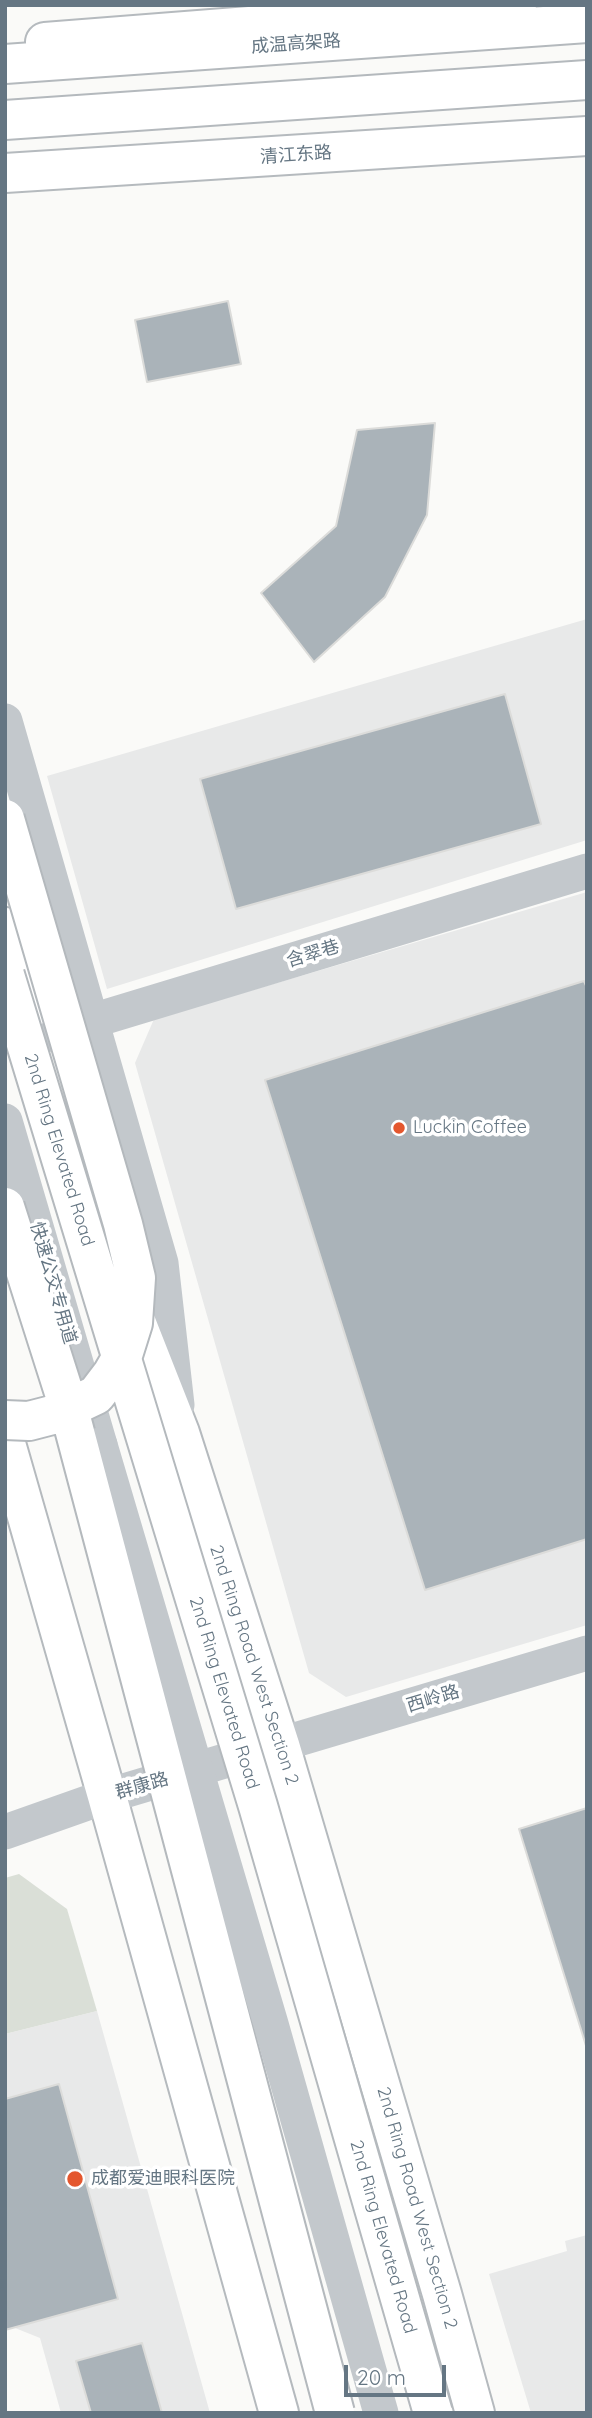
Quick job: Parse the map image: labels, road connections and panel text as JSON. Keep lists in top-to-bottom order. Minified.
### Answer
{"streets":{"main road":["成温高架路","清江东路","2nd Ring Elevated Road","2nd Ring Road West Section 2"],"street":["含翠巷","快速公交专用道","西岭路","群康路"]},"crossings":[["含翠巷","2nd Ring Road West Section 2"],["2nd Ring Road West Section 2","西岭路"],["2nd Ring Road West Section 2","群康路"],["西岭路","群康路"]],"places":["Luckin Coffee","成都爱迪眼科医院"],"scale_bar":"20 m"}
